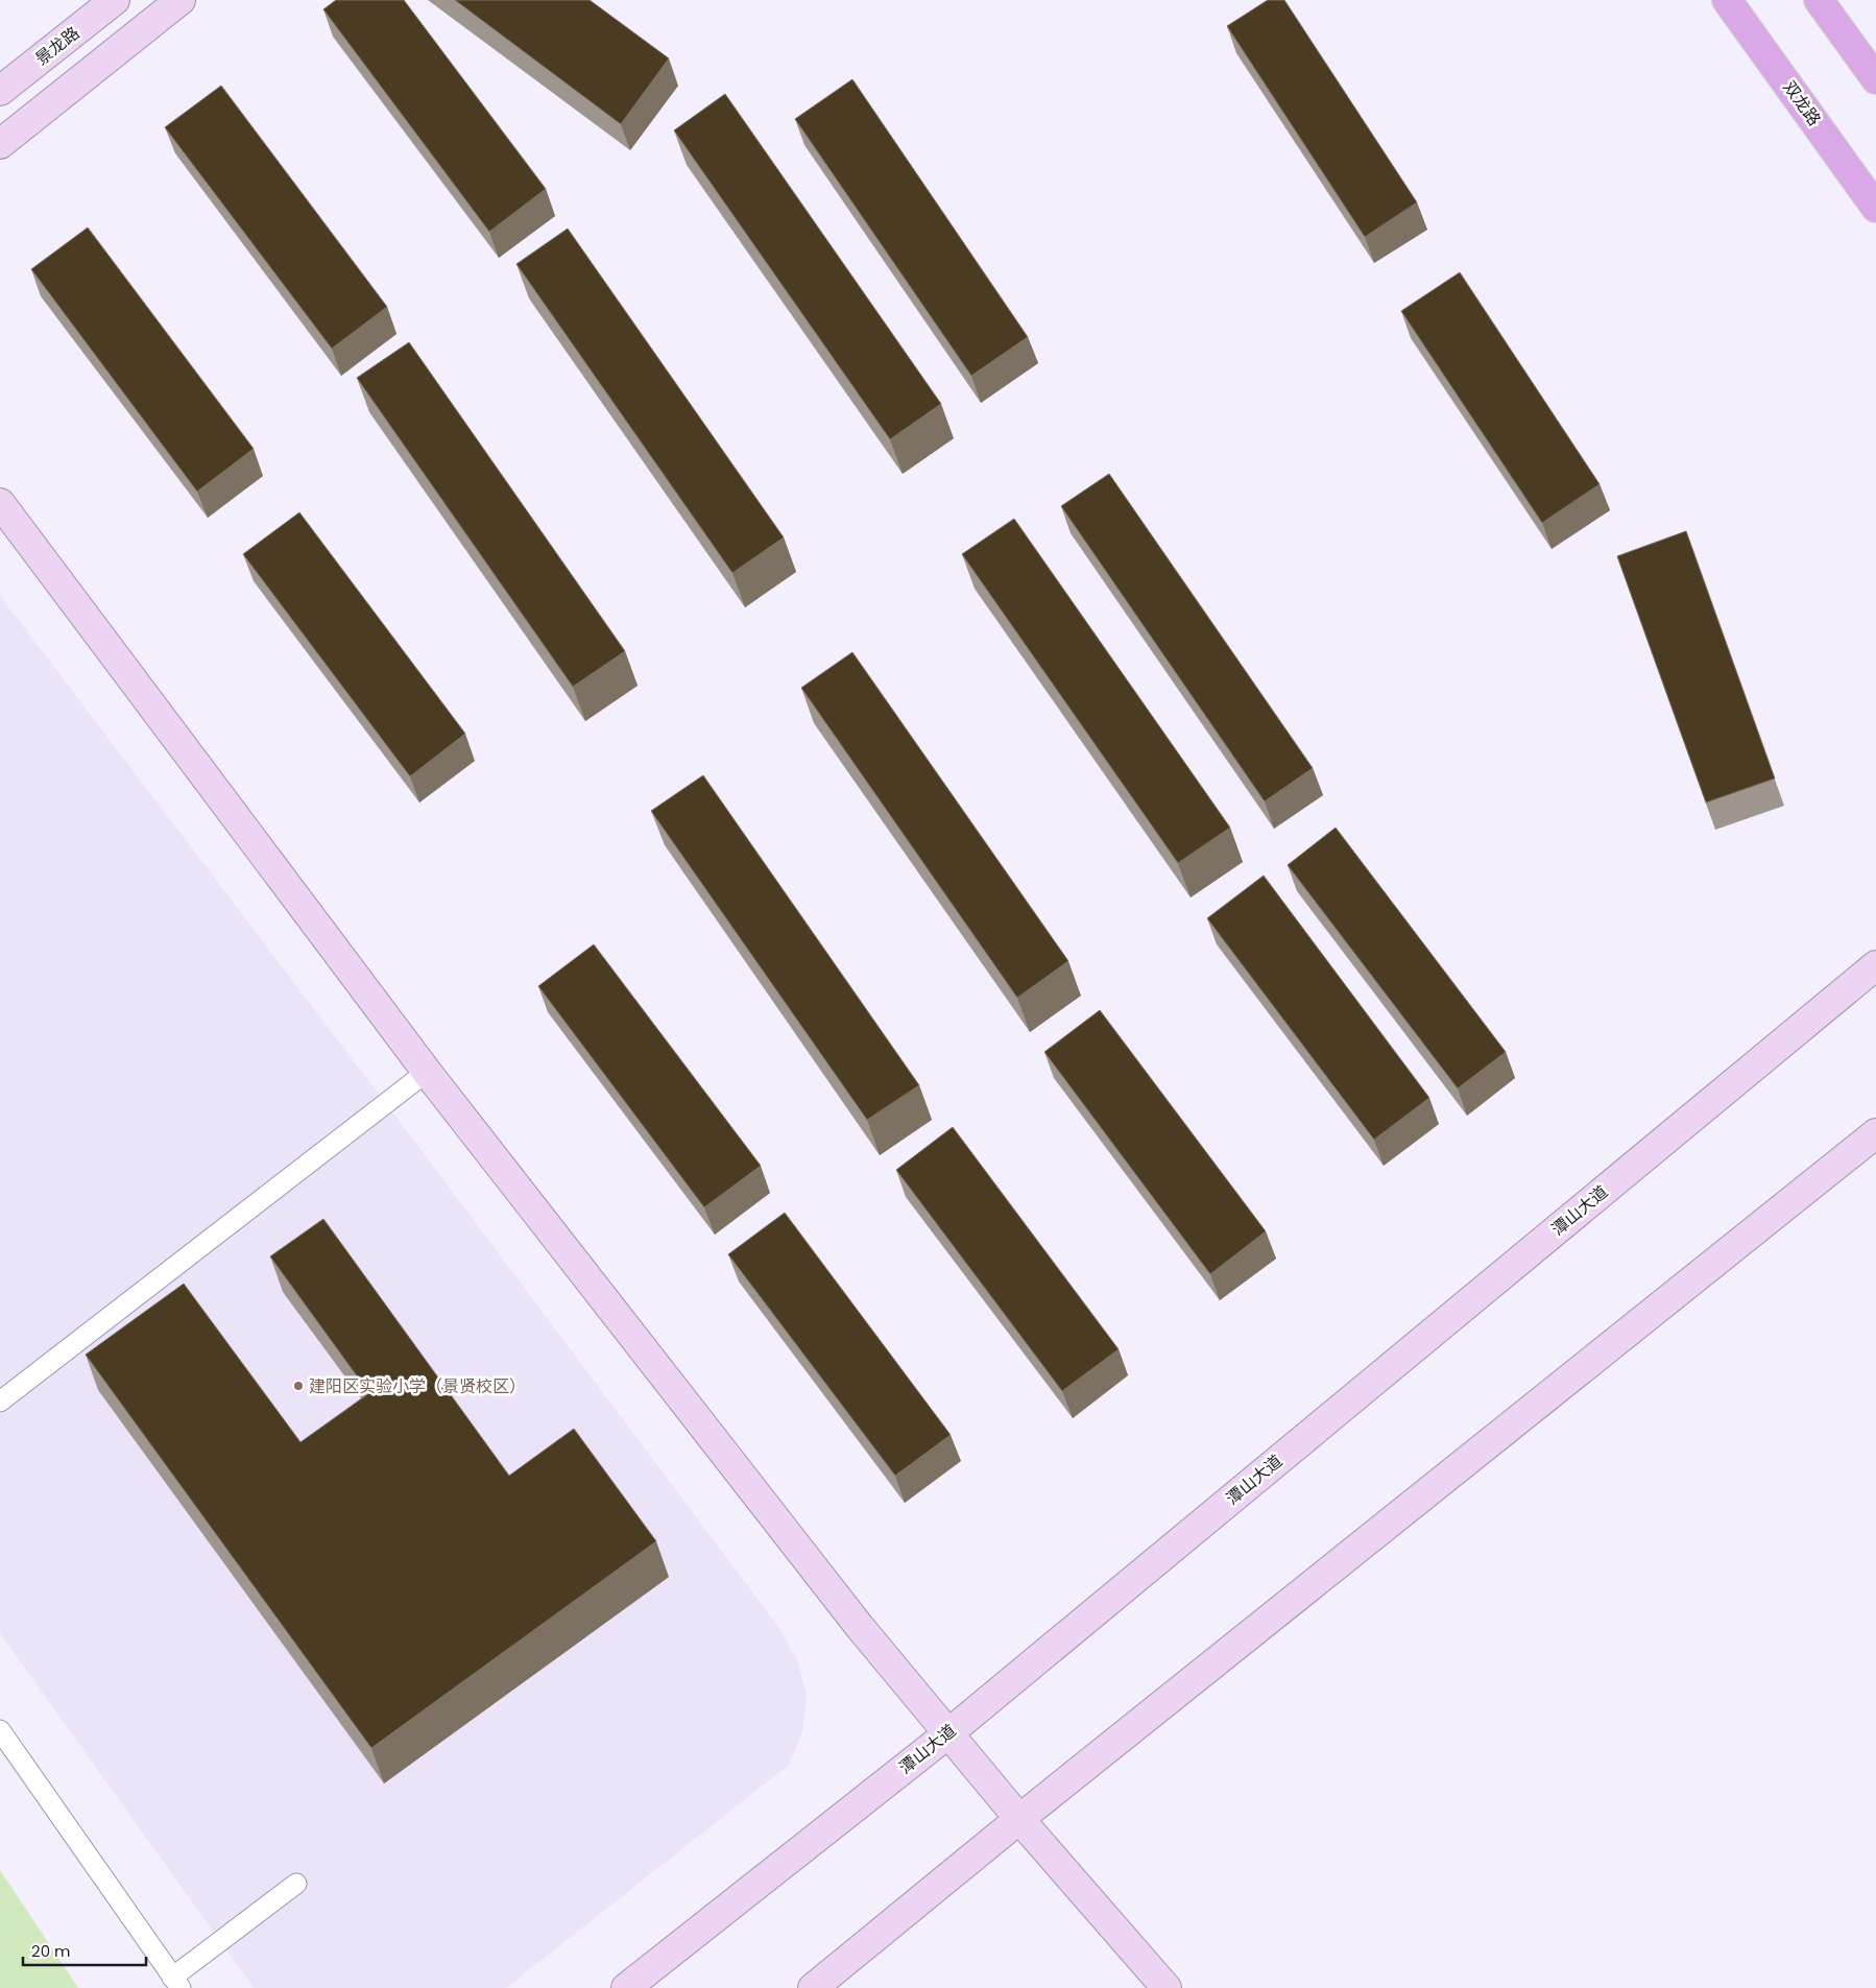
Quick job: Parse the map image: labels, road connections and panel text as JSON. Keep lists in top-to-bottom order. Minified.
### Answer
{"streets":{"main road":["景龙路","双龙路","潭山大道"]},"places":["建阳区实验小学（景贤校区）"],"scale_bar":"20 m"}
